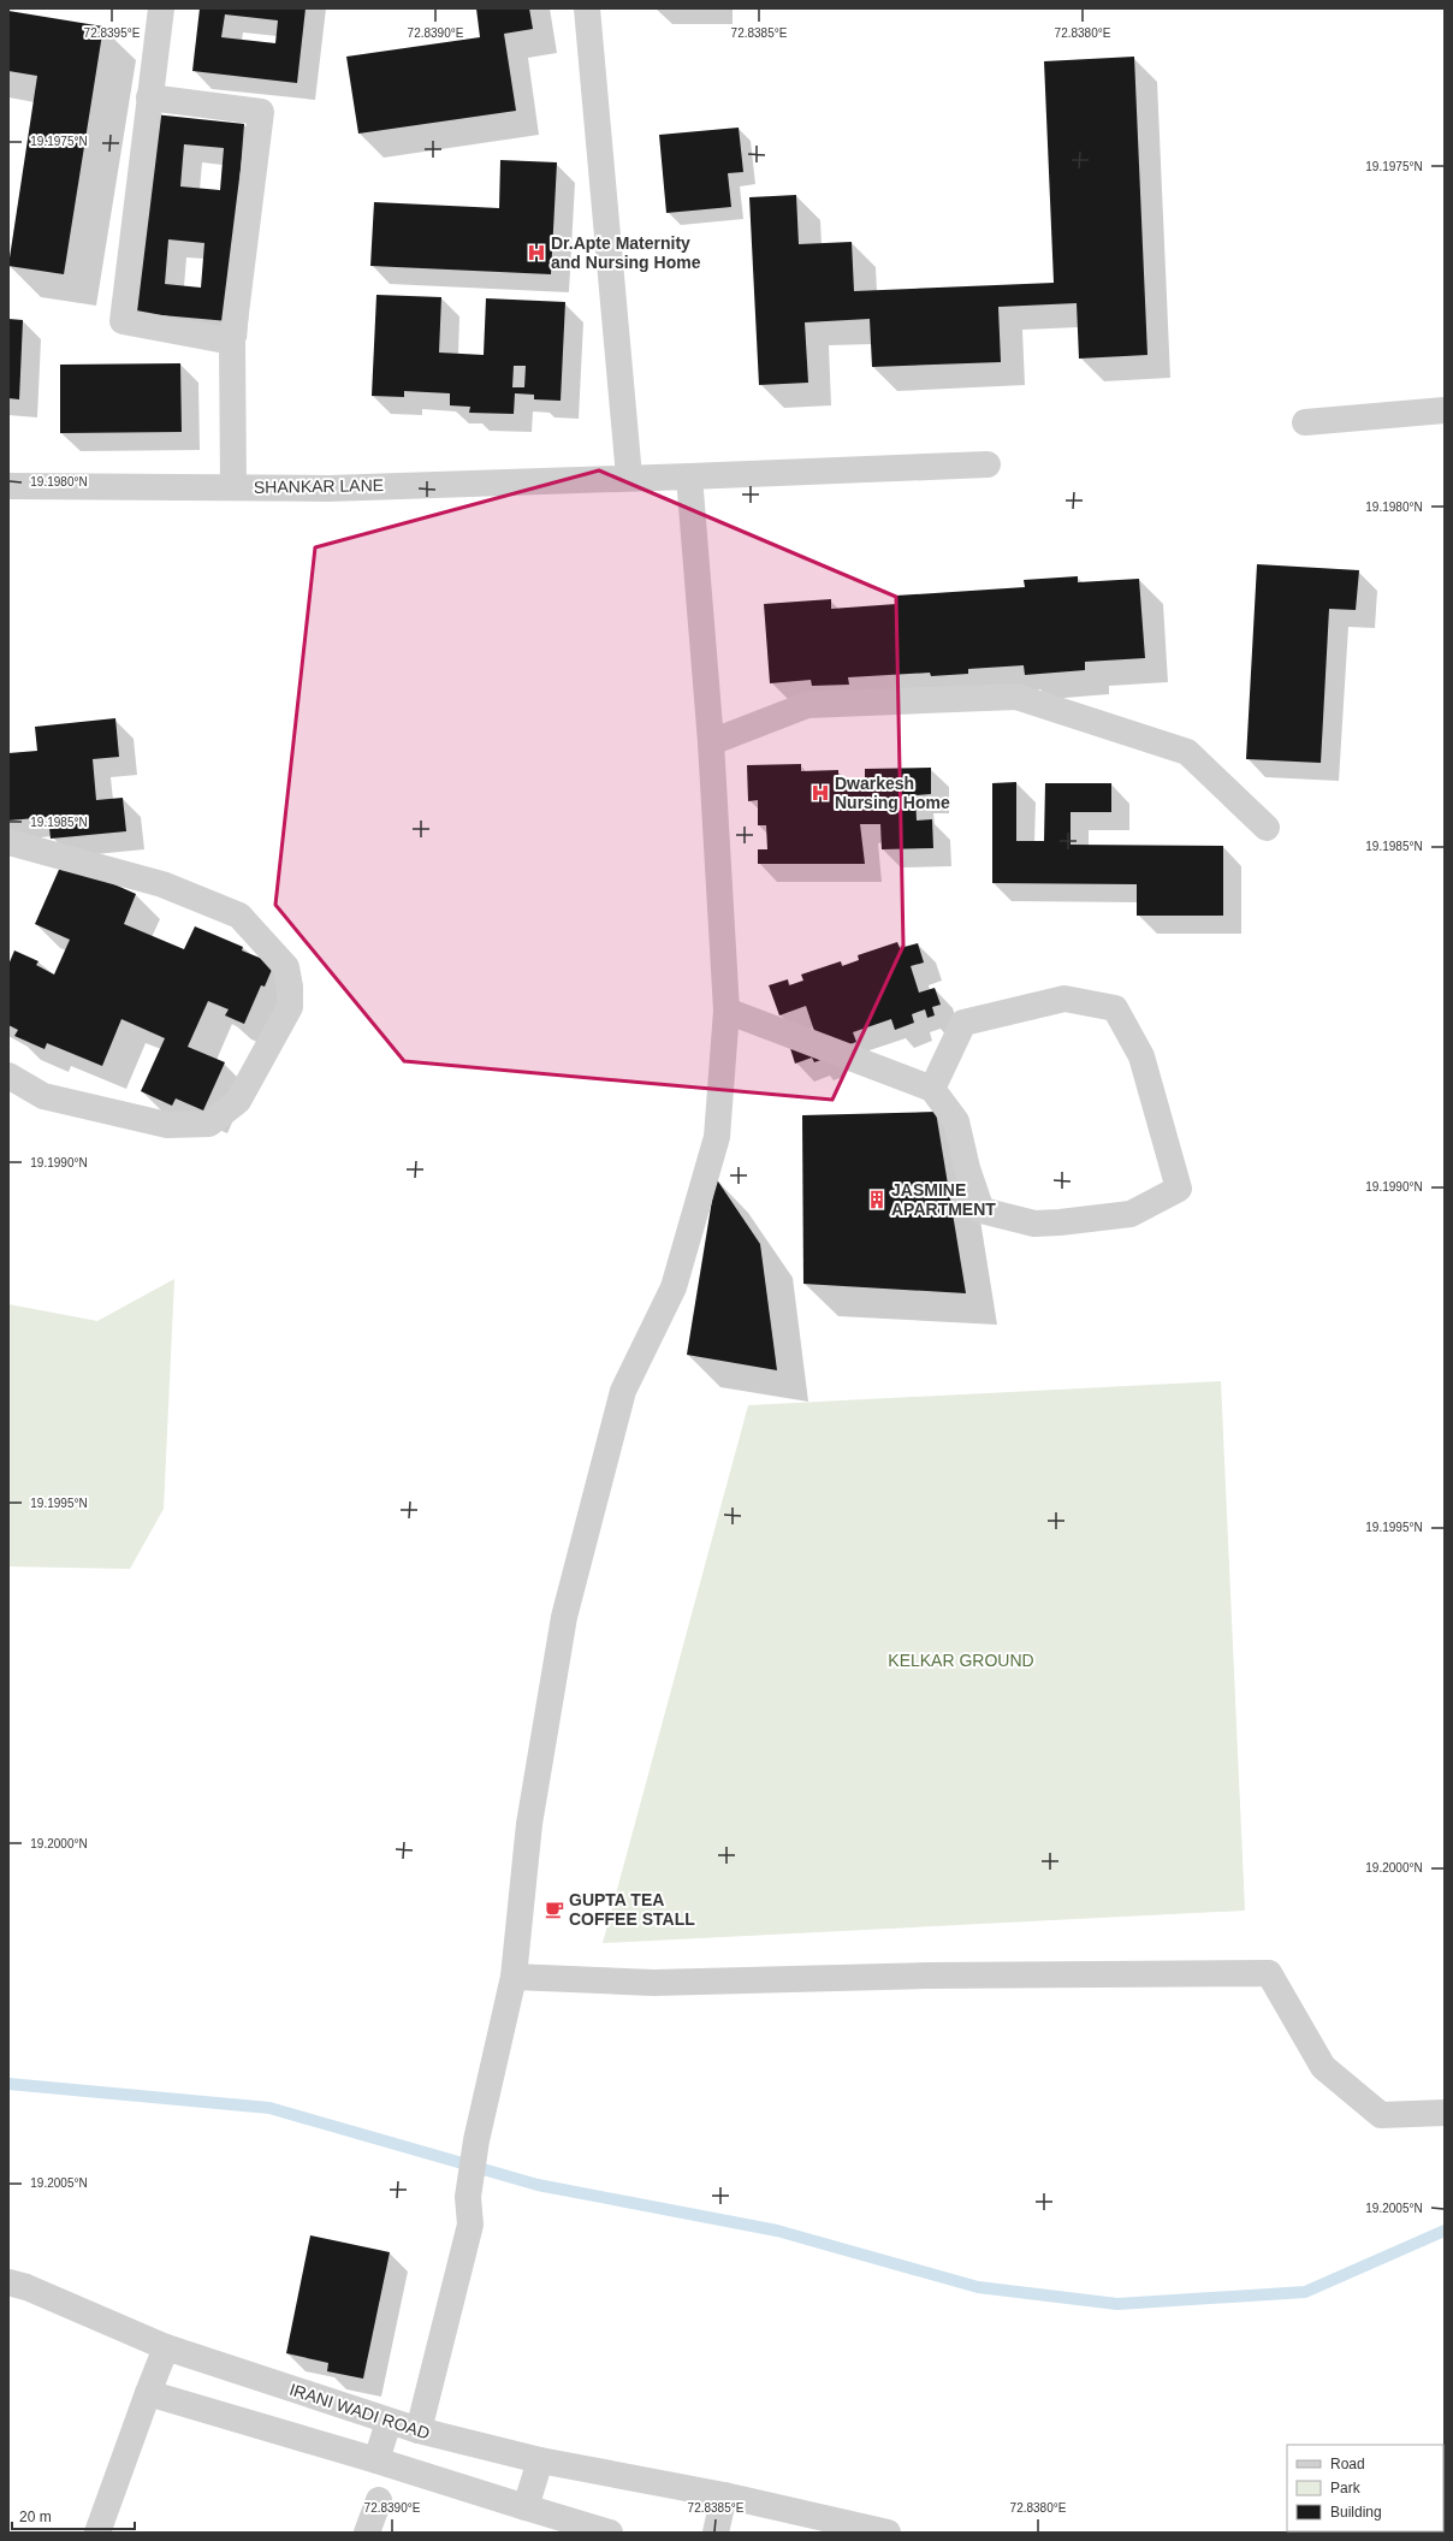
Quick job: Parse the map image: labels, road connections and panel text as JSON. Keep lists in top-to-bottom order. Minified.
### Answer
{"streets":{"street":["SHANKAR LANE","IRANI WADI ROAD"]},"parks":["KELKAR GROUND"],"places":{"hospital":["Dr.Apte Maternity and Nursing Home","Dwarkesh Nursing Home"],"building":["JASMINE APARTMENT"],"cafe":["GUPTA TEA COFFEE STALL"]},"legend":["Road","Park","Building"],"scale_bar":"20 m","coordinates":["72.8395°E","72.8390°E","72.8385°E","72.8380°E","19.1975°N","19.1980°N","19.1985°N","19.1990°N","19.1995°N","19.2000°N","19.2005°N"]}
